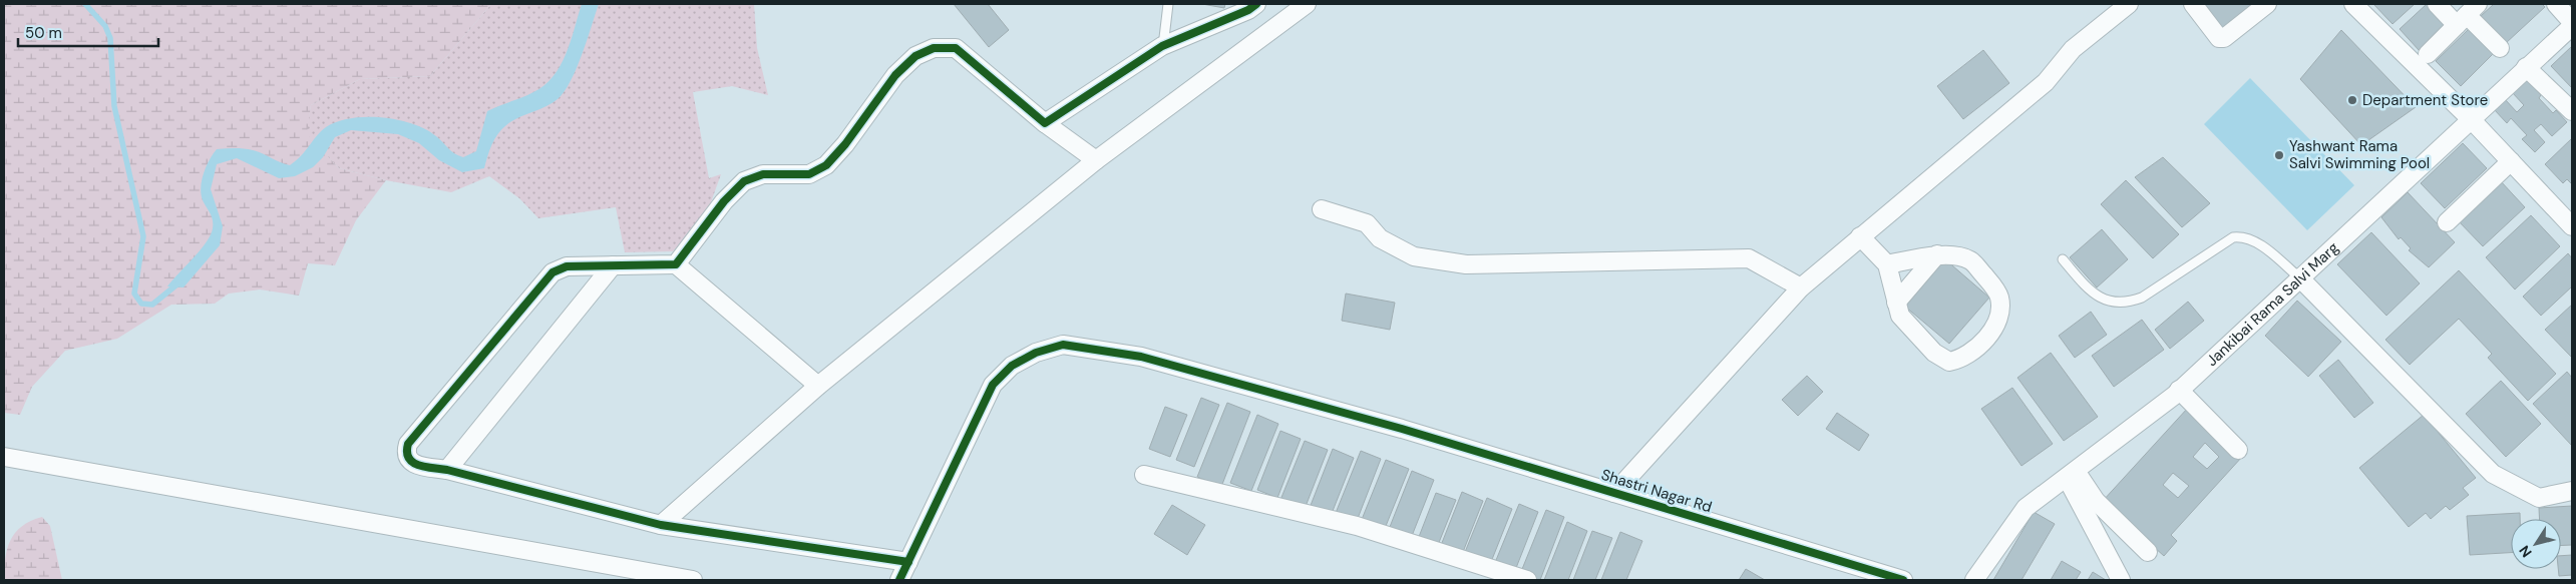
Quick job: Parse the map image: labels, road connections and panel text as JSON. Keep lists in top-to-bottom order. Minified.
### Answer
{"streets":{"street":["Jankibai Rama Salvi Marg","Shastri Nagar Rd"]},"places":["Department Store","Yashwant Rama Salvi Swimming Pool"],"scale_bar":"50 m","north":"bottom left"}
